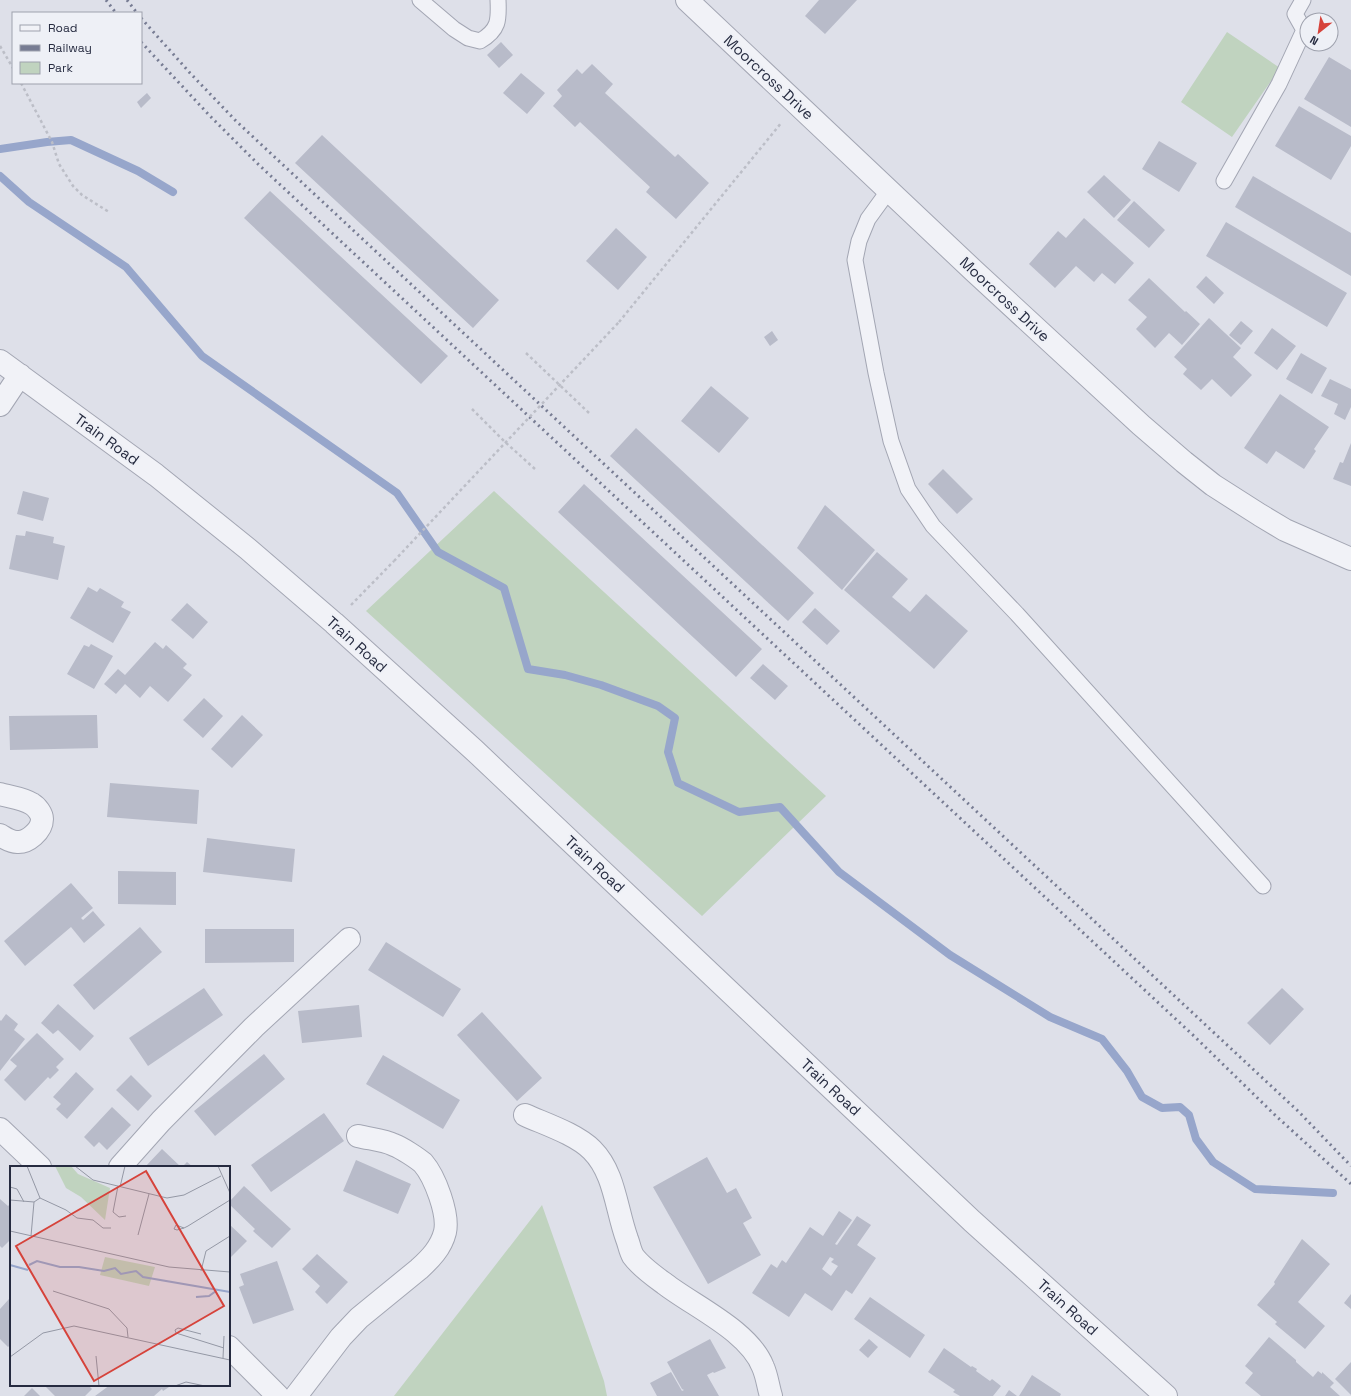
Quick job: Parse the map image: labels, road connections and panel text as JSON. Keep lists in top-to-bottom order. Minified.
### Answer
{"streets":{"street":["Moorcross Drive","Train Road"]},"legend":["Road","Railway","Park"],"north":"bottom left"}
